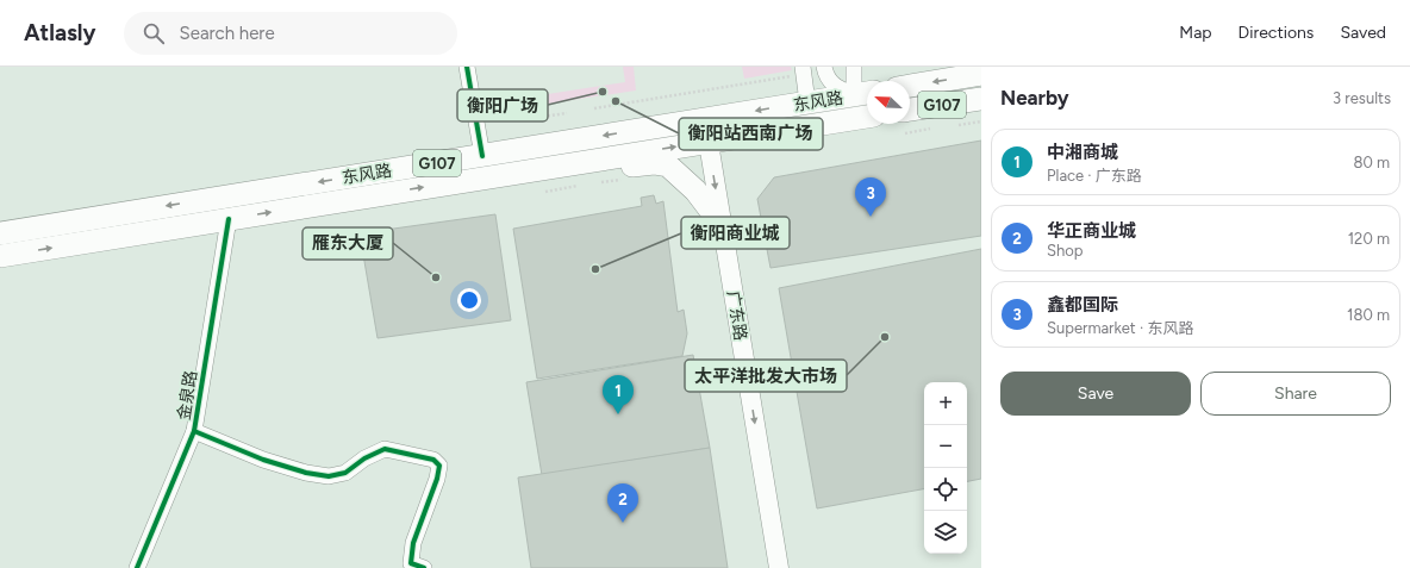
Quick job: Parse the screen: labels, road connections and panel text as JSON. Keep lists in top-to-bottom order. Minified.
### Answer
{"streets":{"highway":["东风路","G107"],"main road":["广东路"],"street":["金泉路"]},"crossings":[["东风路","广东路"],["东风路","金泉路"]],"one_way":["广东路"],"places":["衡阳广场","衡阳站西南广场","衡阳商业城","雁东大厦","太平洋批发大市场"],"north":"top left","page":{"header":"Atlasly","search":"Search here","nav":["Map","Directions","Saved"],"heading":["Nearby","3 results"],"list":[{"mark":"1","name":"中湘商城","note":"Place · 广东路","value":"80 m"},{"mark":"2","name":"华正商业城","note":"Shop","value":"120 m"},{"mark":"3","name":"鑫都国际","note":"Supermarket · 东风路","value":"180 m"}],"pins":["3","1","2"],"buttons":["Save","Share"],"map_buttons":["+","−"]}}
